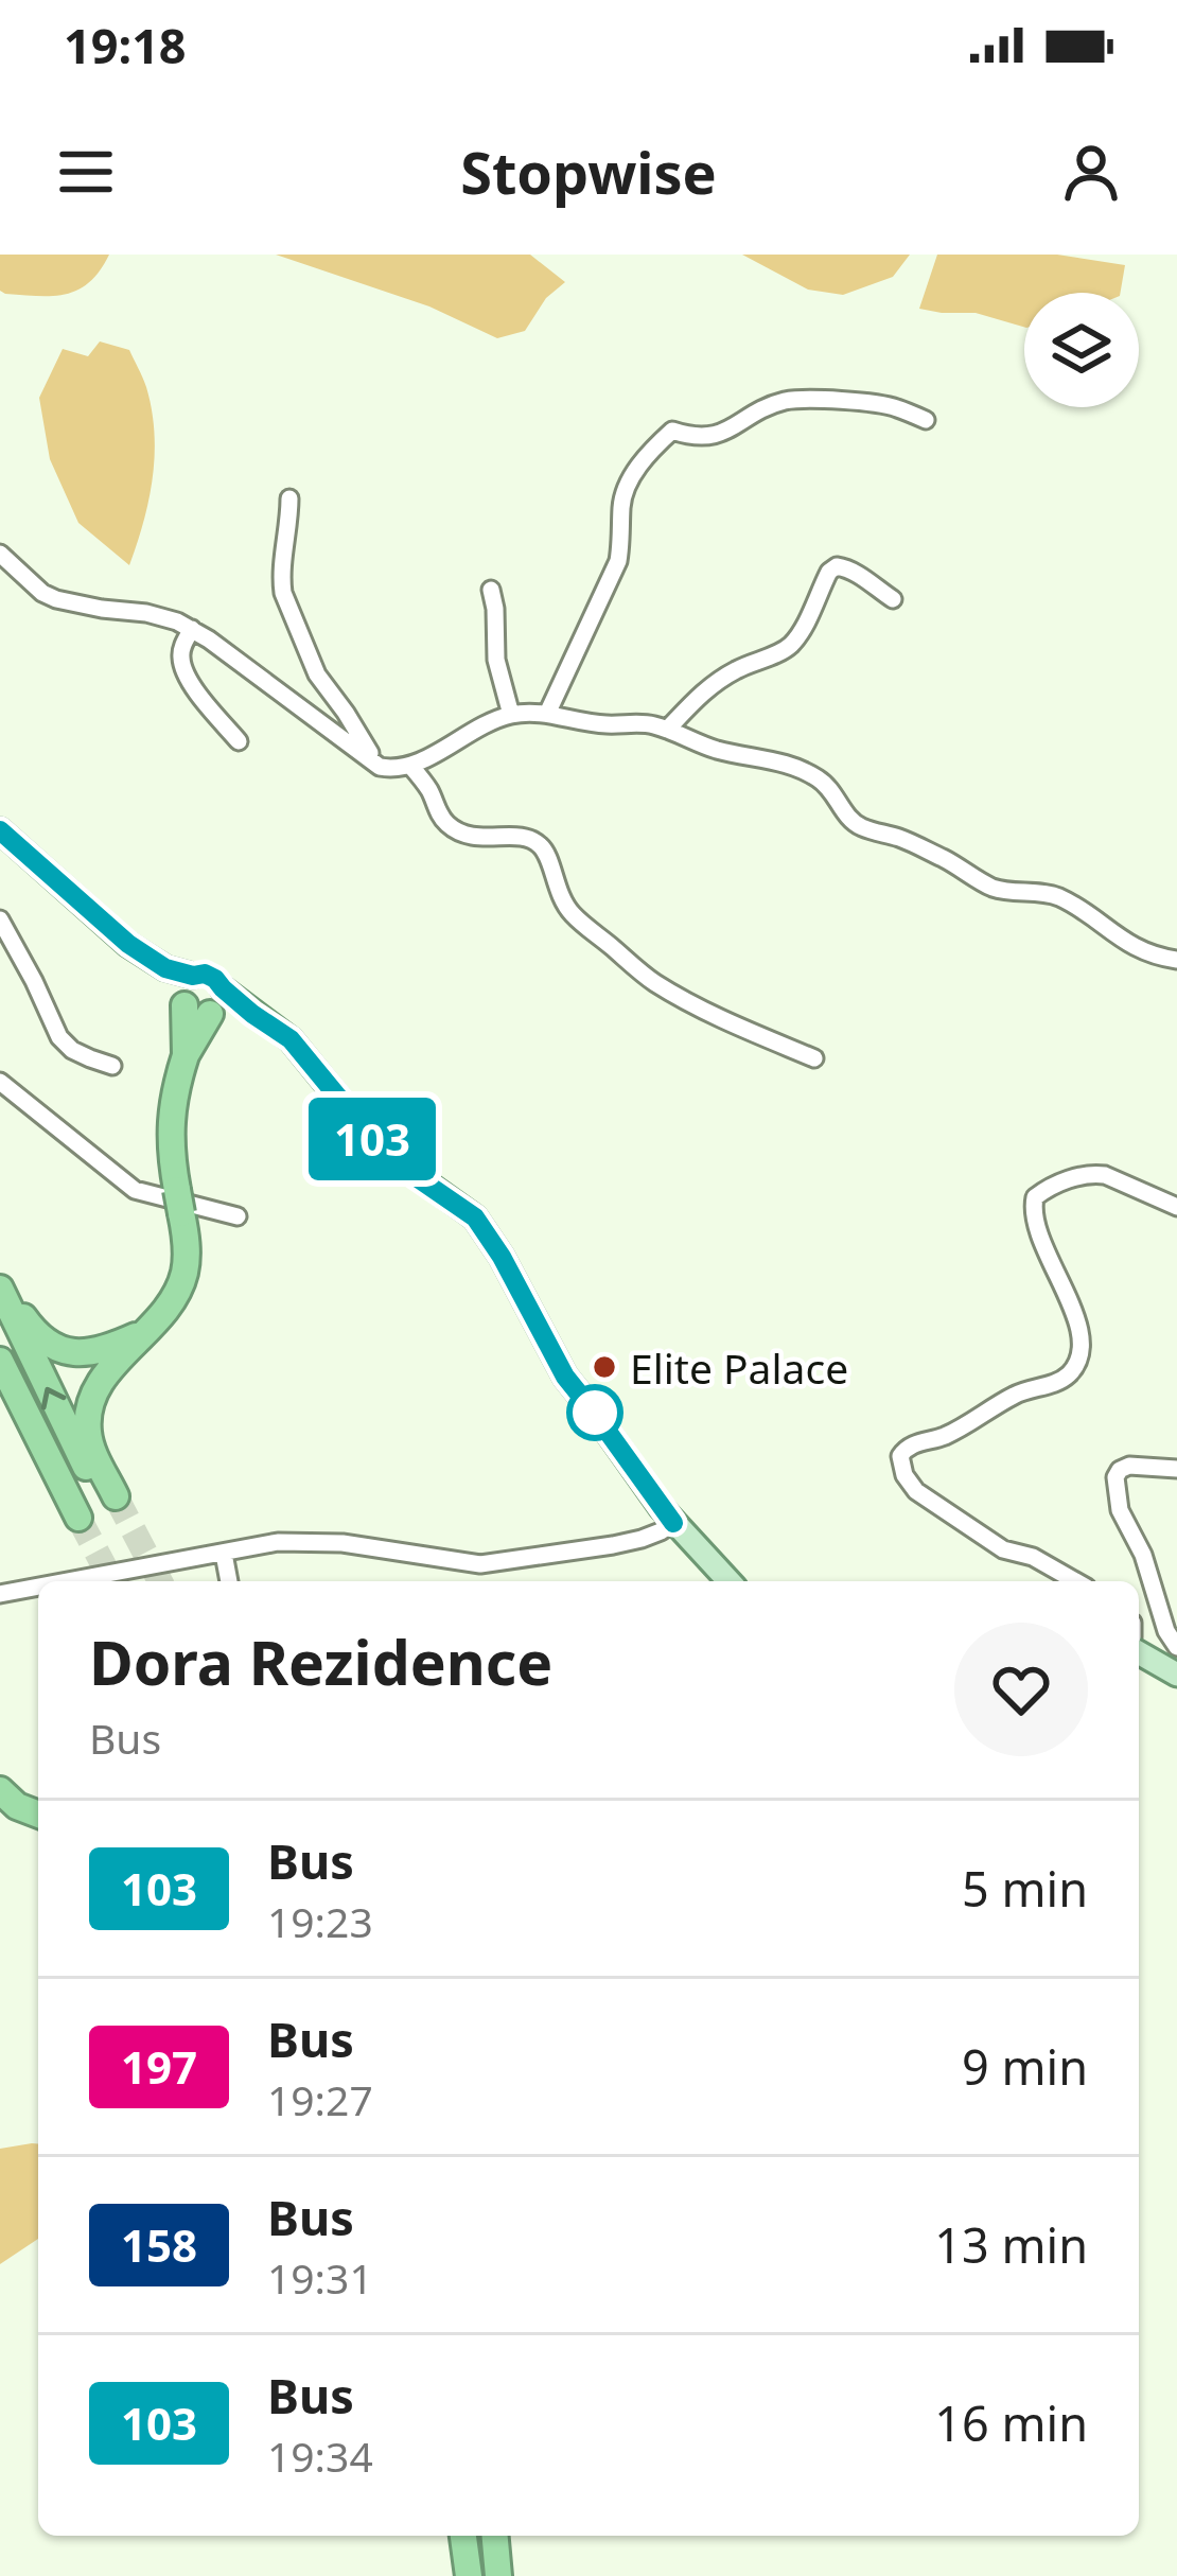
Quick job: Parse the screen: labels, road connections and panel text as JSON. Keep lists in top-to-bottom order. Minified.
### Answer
{"places":["Elite Palace"],"lines":["bus line 103"],"page":{"status":"19:18","header":"Stopwise","on_map":"103","heading":["Dora Rezidence","Bus"],"list":[{"mark":"103","name":"Bus","note":"19:23","value":"5 min"},{"mark":"197","name":"Bus","note":"19:27","value":"9 min"},{"mark":"158","name":"Bus","note":"19:31","value":"13 min"},{"mark":"103","name":"Bus","note":"19:34","value":"16 min"}]}}
